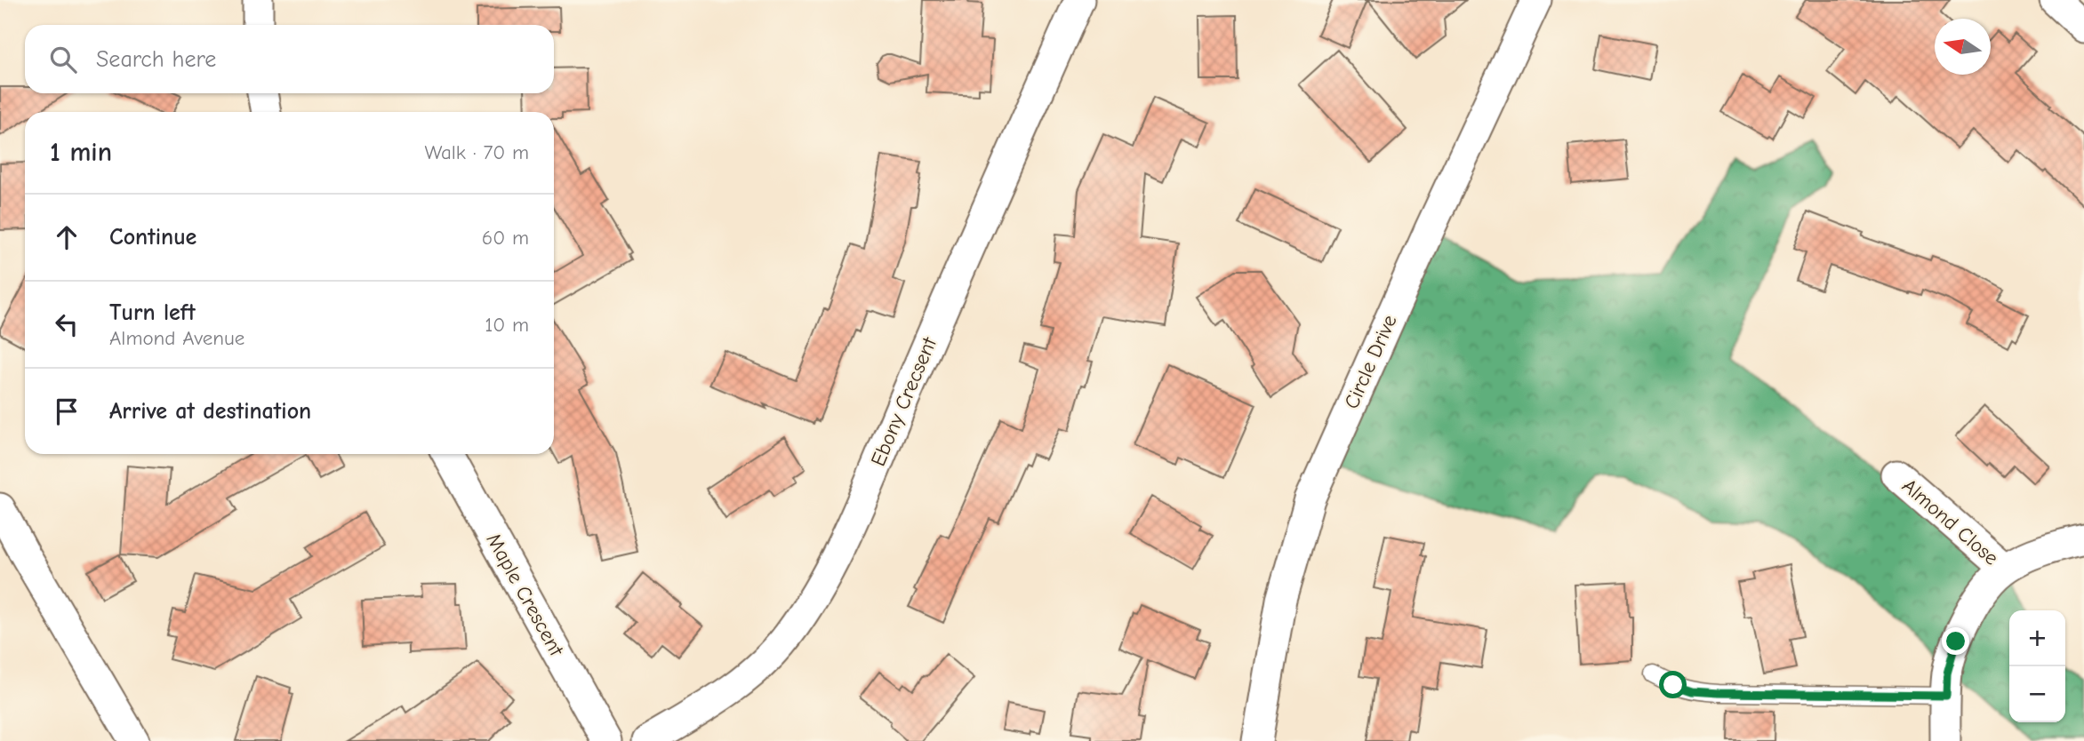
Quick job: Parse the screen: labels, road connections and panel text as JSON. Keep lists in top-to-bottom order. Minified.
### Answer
{"streets":{"street":["Circle Drive","Ebony Crecsent","Almond Close","Maple Crescent"]},"north":"left","page":{"search":"Search here","heading":["1 min","Walk · 70 m"],"list":[["Continue","60 m"],["Turn left","Almond Avenue","10 m"],"Arrive at destination"],"map_buttons":["+","−"]}}
